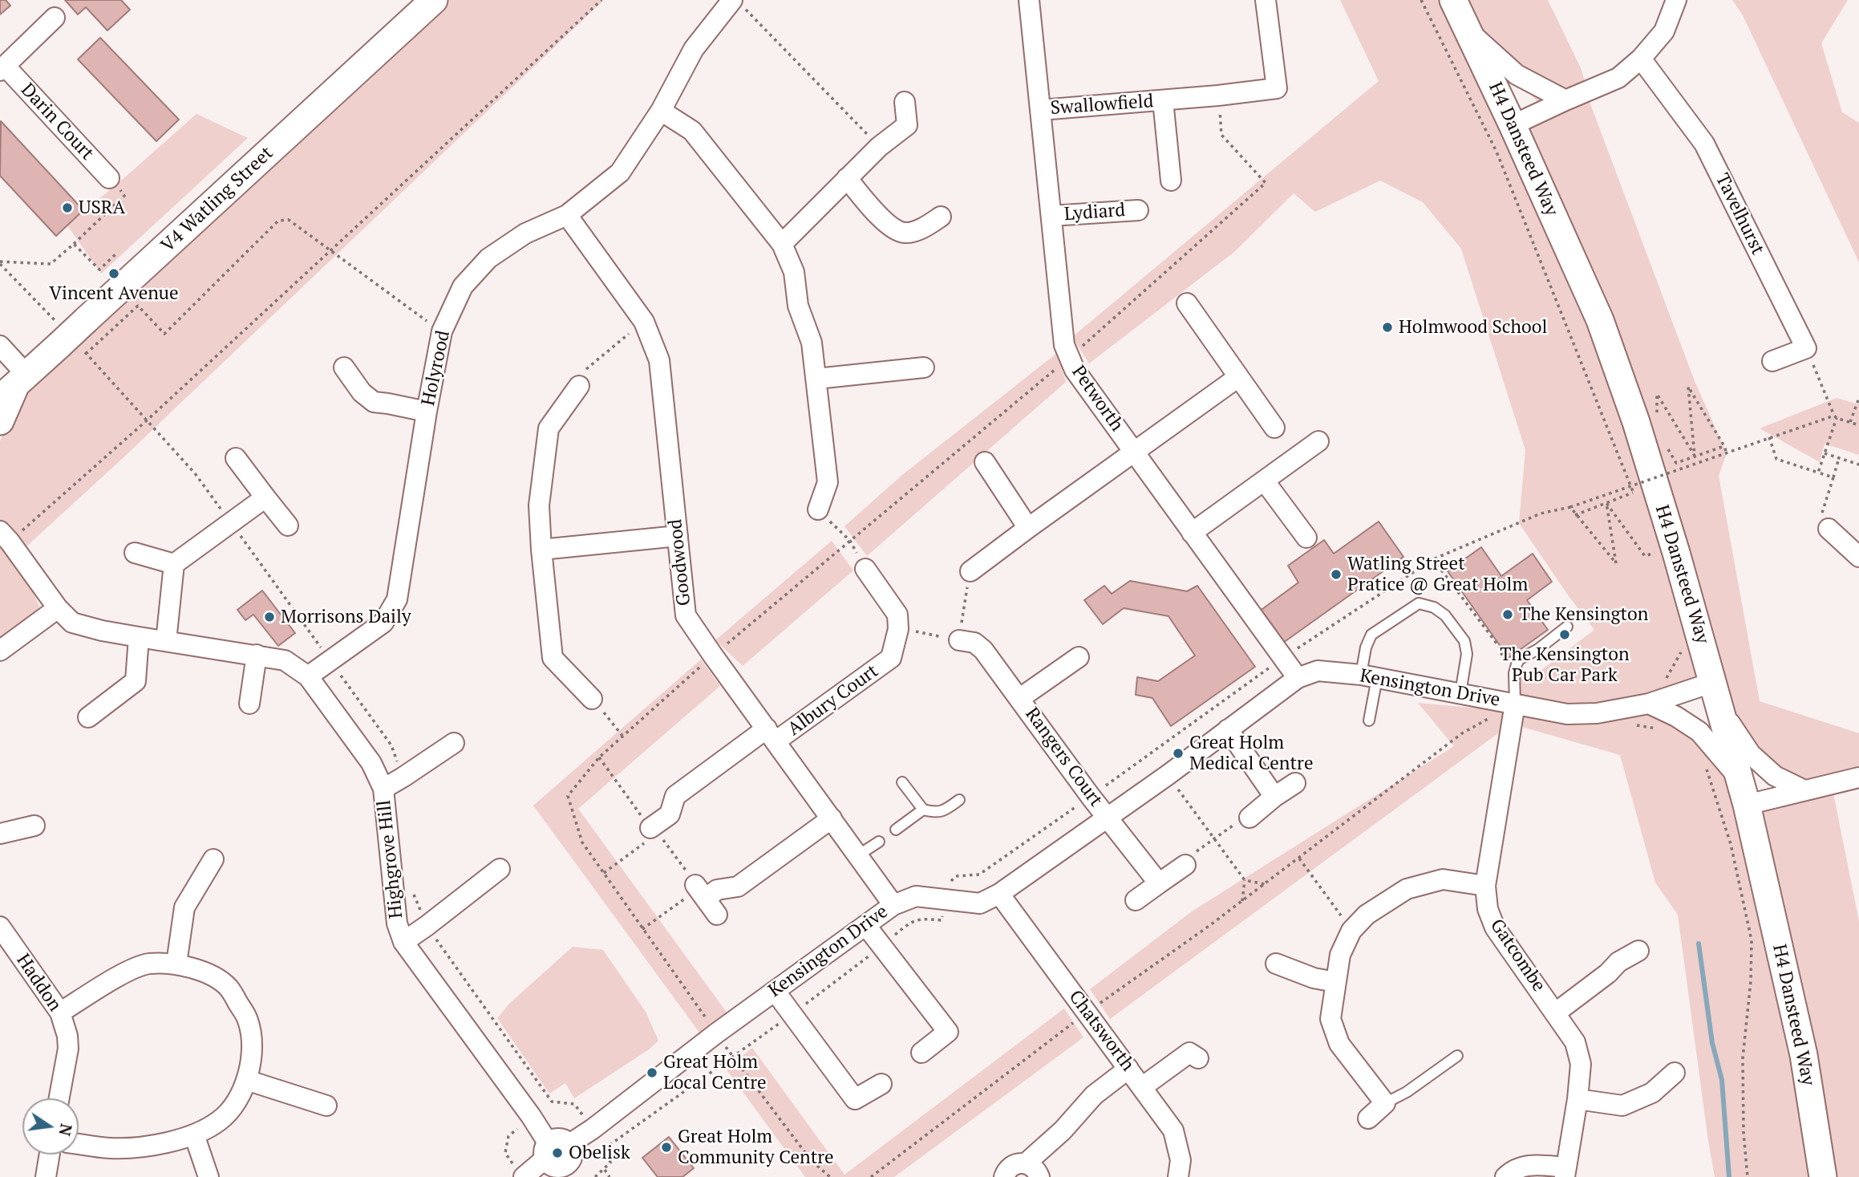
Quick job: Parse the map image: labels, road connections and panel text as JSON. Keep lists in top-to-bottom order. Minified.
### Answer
{"streets":{"street":["Swallowfield","Darin Court","H4 Dansteed Way","V4 Watling Street","Lydiard","Tavelhurst","Holyrood","Petworth","Goodwood","Kensington Drive","Albury Court","Rangers Court","Highgrove Hill","Gatcombe","Haddon","Chatsworth"]},"crossings":[["Swallowfield","Petworth"],["H4 Dansteed Way","Kensington Drive"],["Lydiard","Petworth"],["Holyrood","Goodwood"],["Holyrood","Highgrove Hill"],["Petworth","Kensington Drive"],["Goodwood","Kensington Drive"],["Goodwood","Albury Court"],["Kensington Drive","Rangers Court"],["Kensington Drive","Gatcombe"],["Kensington Drive","Chatsworth"]],"places":["USRA","Vincent Avenue","Holmwood School","Watling Street Pratice @ Great Holm","The Kensington","Morrisons Daily","The Kensington Pub Car Park","Great Holm Medical Centre","Great Holm Local Centre","Great Holm Community Centre","Obelisk"],"north":"right"}
